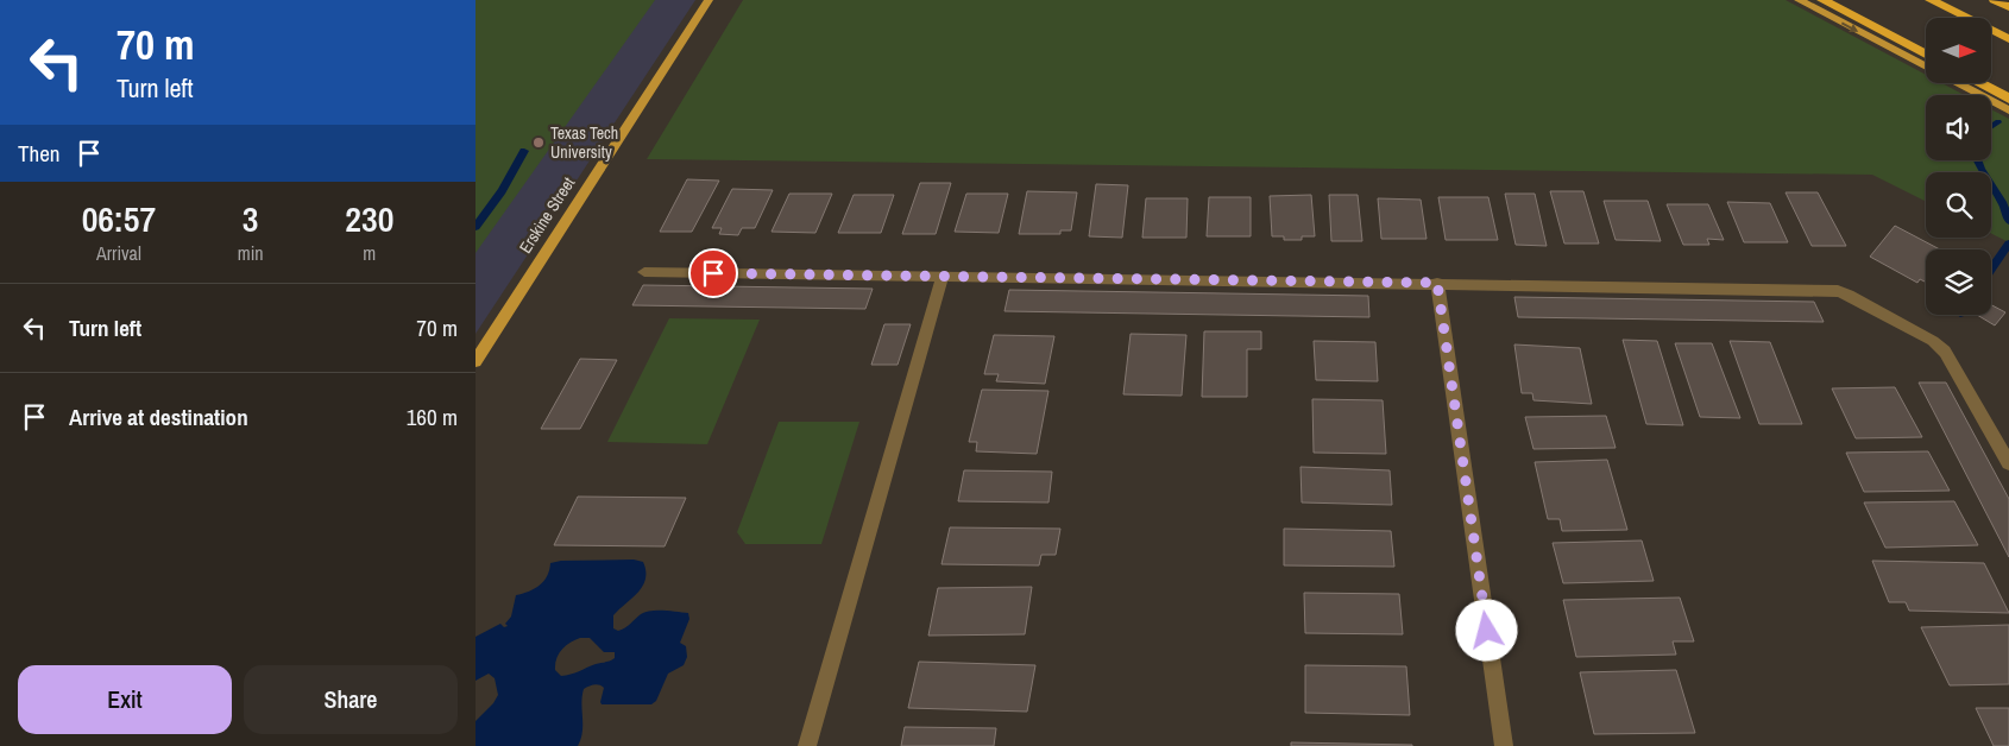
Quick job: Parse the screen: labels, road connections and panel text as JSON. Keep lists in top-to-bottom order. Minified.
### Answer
{"streets":{"main road":["Erskine Street"]},"places":["Texas Tech University"],"north":"right","page":{"turn":["70 m","Turn left"],"then":"Then","eta":["06:57","Arrival","3","min","230","m"],"list":[{"name":"Turn left","value":"70 m"},{"name":"Arrive at destination","value":"160 m"}],"buttons":["Exit","Share"]}}
